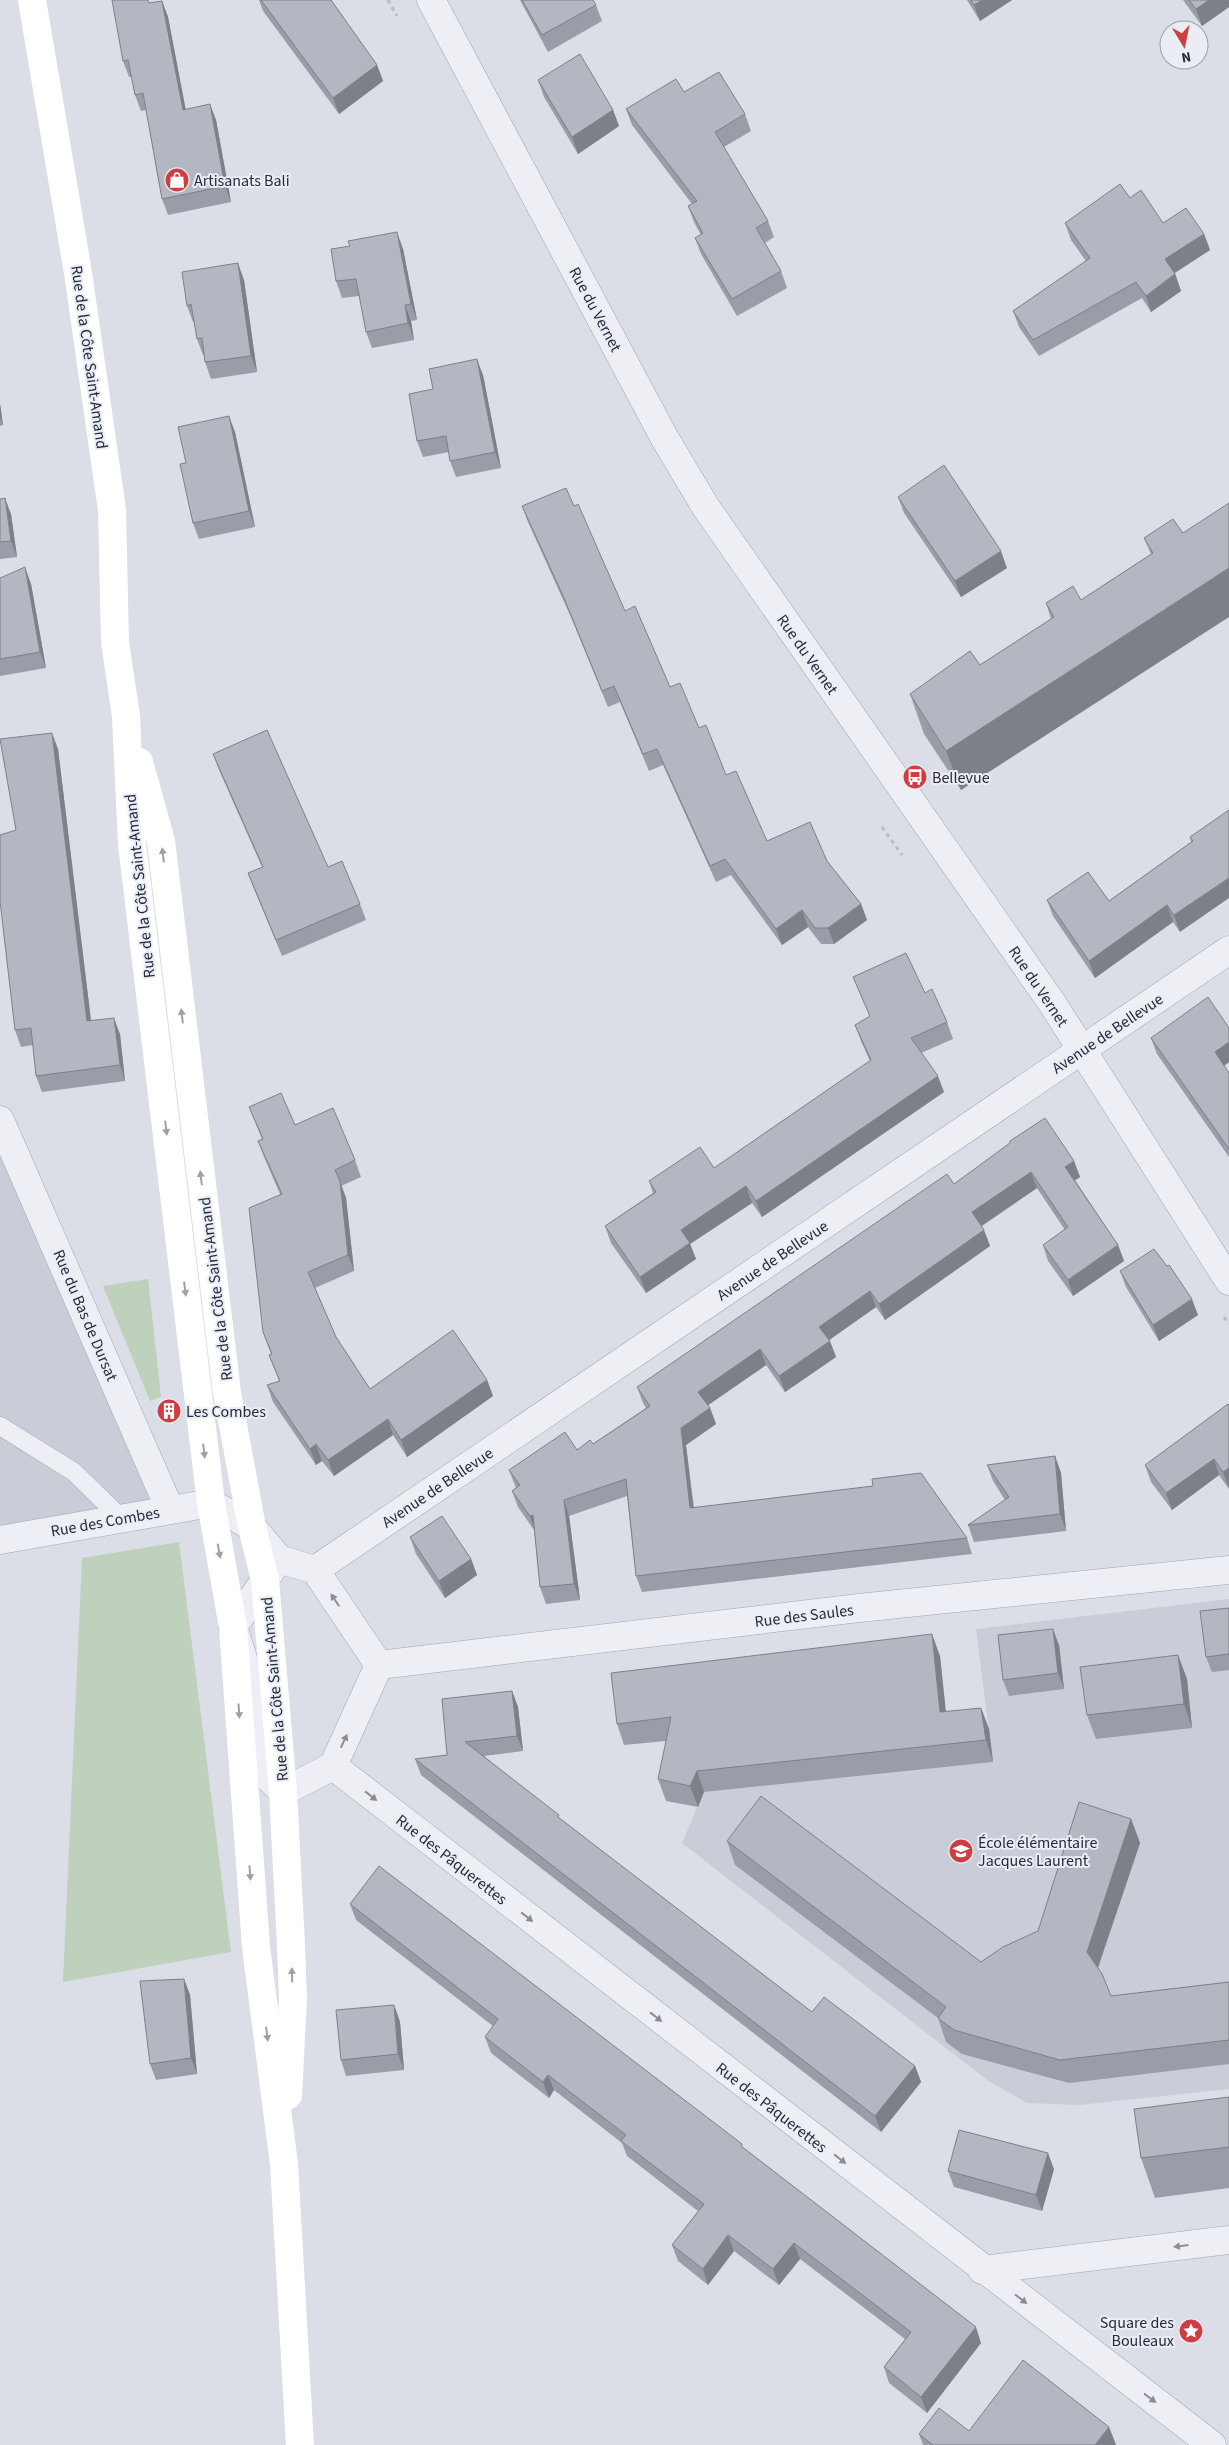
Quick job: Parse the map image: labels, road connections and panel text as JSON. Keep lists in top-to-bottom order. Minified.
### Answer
{"streets":{"main road":["Rue de la Côte Saint-Amand"],"street":["Rue du Vernet","Avenue de Bellevue","Rue du Bas de Dursat","Rue des Combes","Rue des Saules","Rue des Pâquerettes"]},"crossings":[["Rue du Vernet","Avenue de Bellevue"],["Rue de la Côte Saint-Amand","Rue des Combes"],["Rue du Bas de Dursat","Rue des Combes"]],"one_way":["Rue des Pâquerettes"],"places":{"shop":["Artisanats Bali"],"bus stop":["Bellevue"],"building":["Les Combes"],"school or university":["École élémentaire Jacques Laurent"],"place":["Square des Bouleaux"]},"north":"bottom"}
